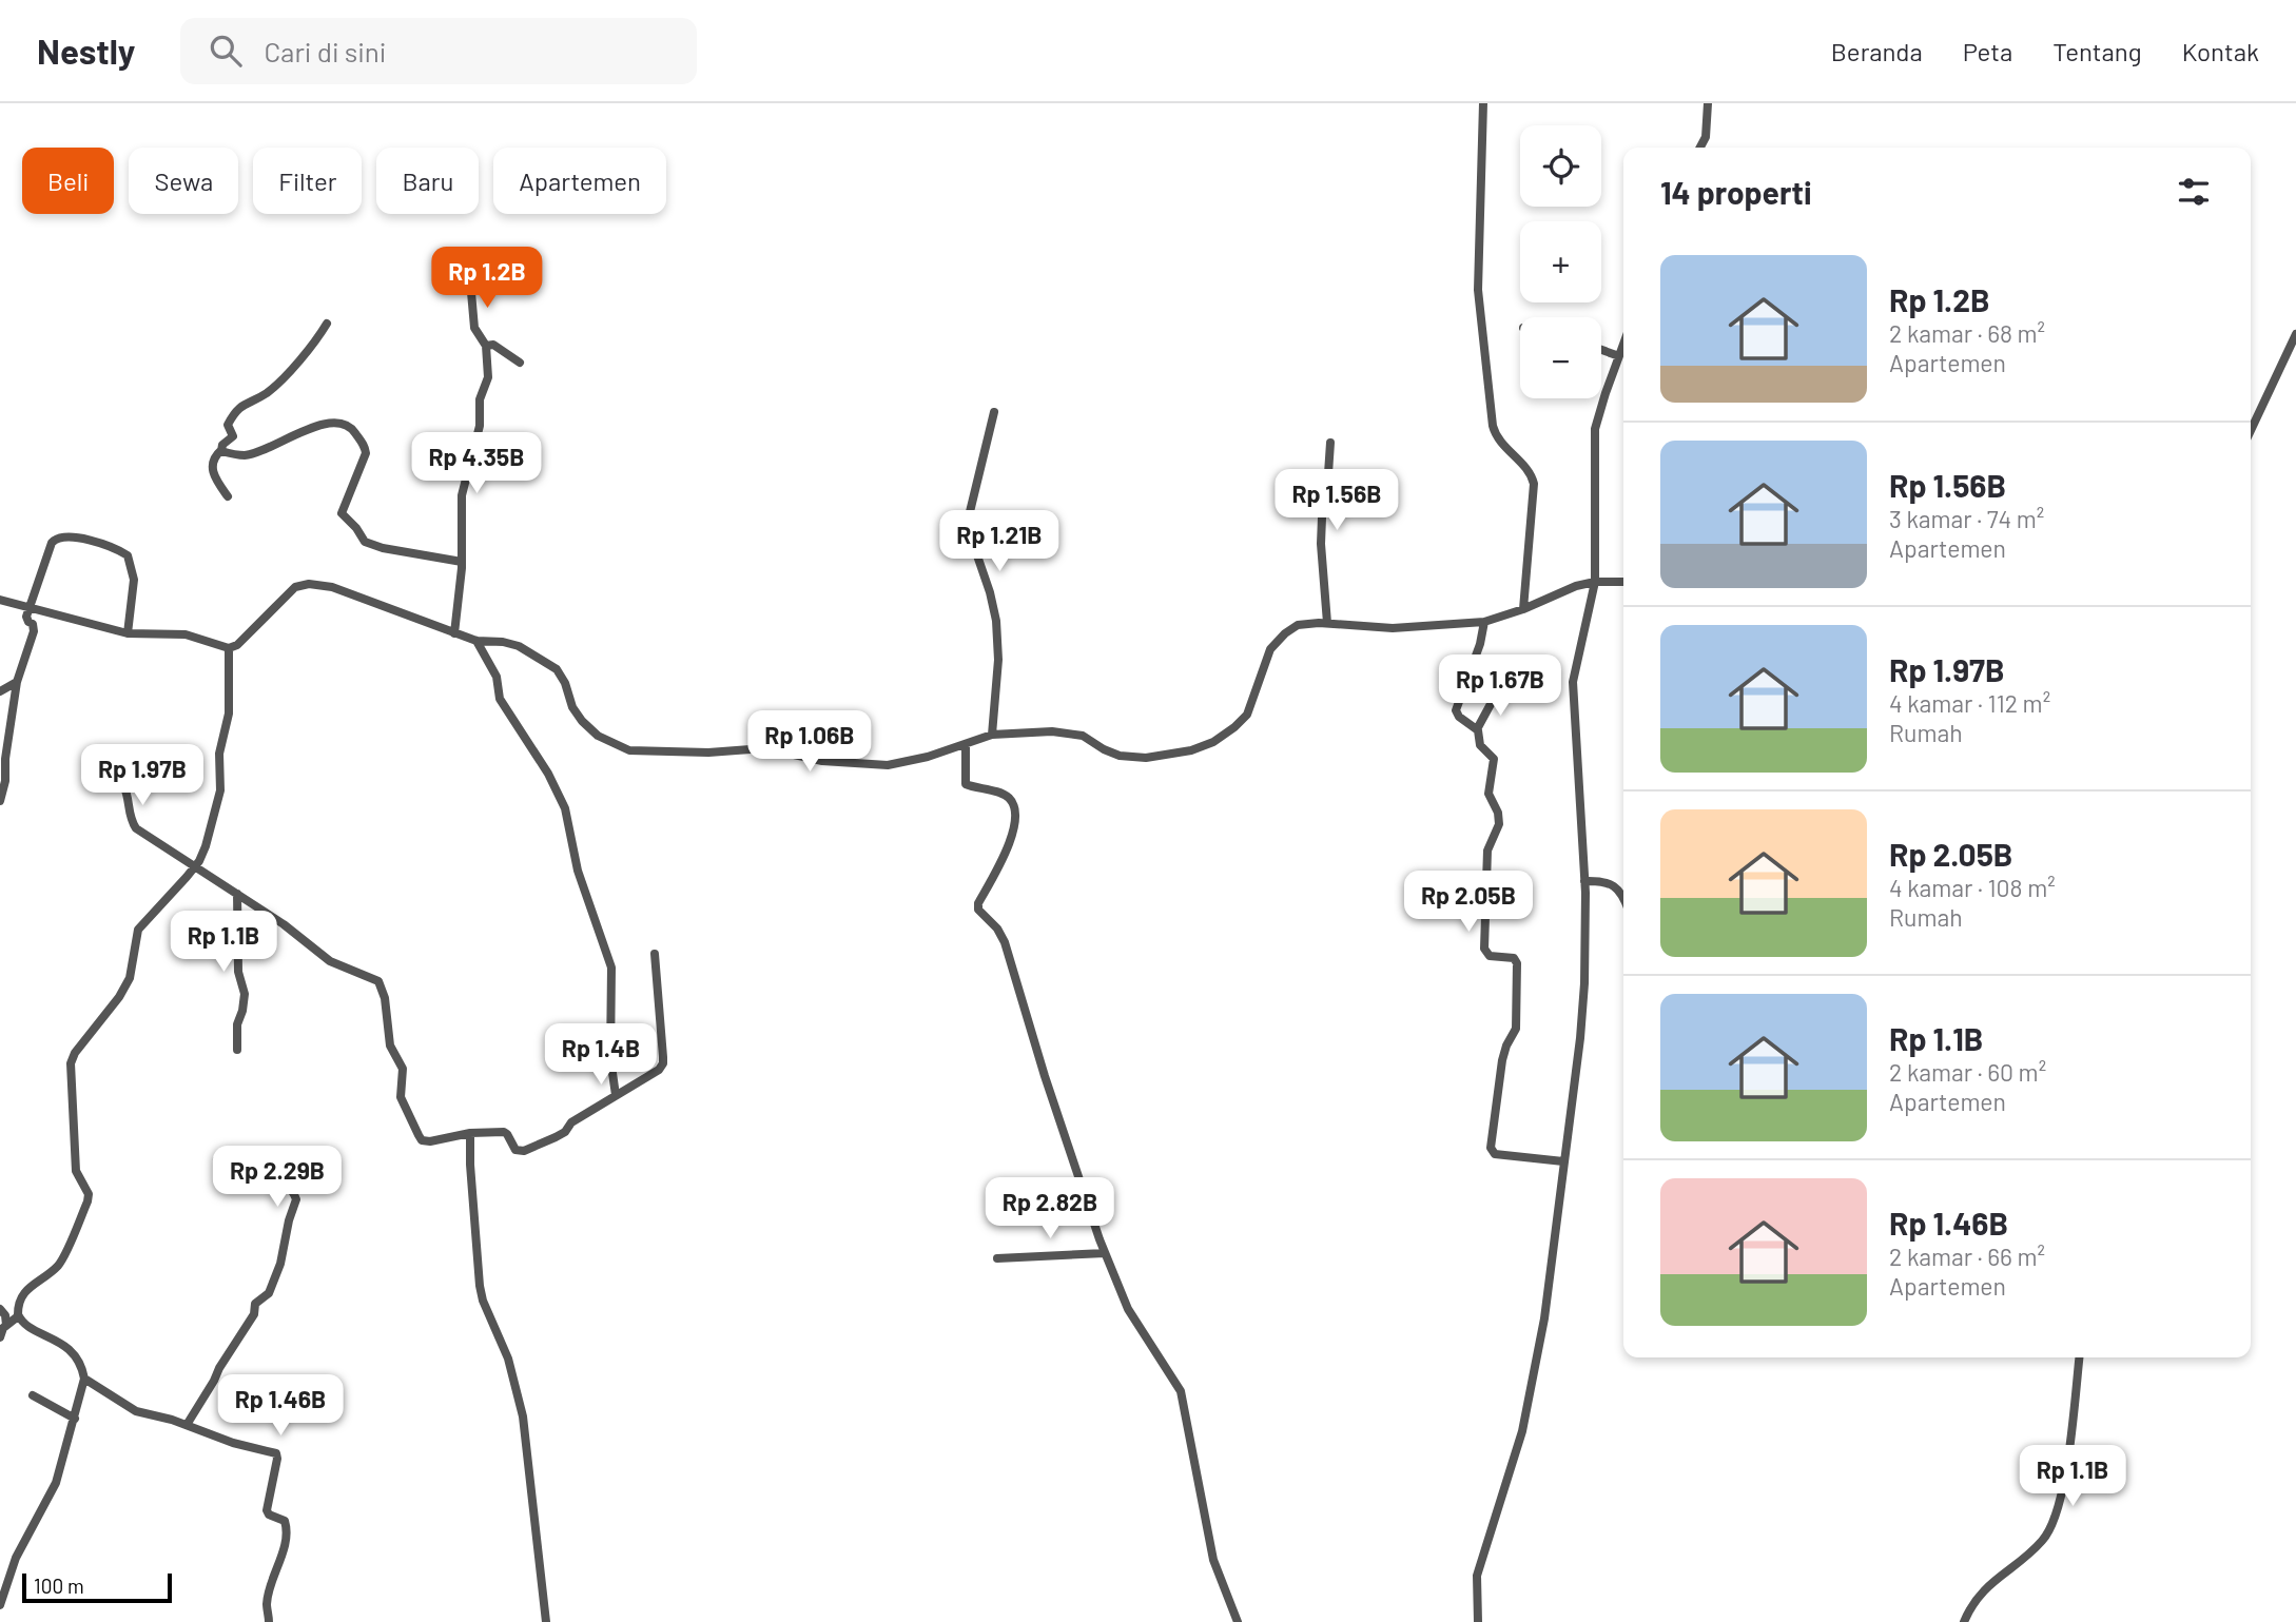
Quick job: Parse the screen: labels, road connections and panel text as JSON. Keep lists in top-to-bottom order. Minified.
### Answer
{"scale_bar":"100 m","page":{"header":"Nestly","search":"Cari di sini","nav":["Beranda","Peta","Tentang","Kontak"],"map_buttons":["+","−"],"chip":["Beli","Sewa","Filter","Baru","Apartemen"],"heading":"14 properti","list":[{"name":"Rp 1.2B","note":"2 kamar · 68 m² · Apartemen"},{"name":"Rp 1.56B","note":"3 kamar · 74 m² · Apartemen"},{"name":"Rp 1.97B","note":"4 kamar · 112 m² · Rumah"},{"name":"Rp 2.05B","note":"4 kamar · 108 m² · Rumah"},{"name":"Rp 1.1B","note":"2 kamar · 60 m² · Apartemen"},{"name":"Rp 1.46B","note":"2 kamar · 66 m² · Apartemen"}],"price":["Rp 1.2B","Rp 4.35B","Rp 1.56B","Rp 1.21B","Rp 1.67B","Rp 1.06B","Rp 1.97B","Rp 2.05B","Rp 1.1B","Rp 1.4B","Rp 2.29B","Rp 2.82B","Rp 1.46B","Rp 1.1B"],"scale":"100 m"}}
